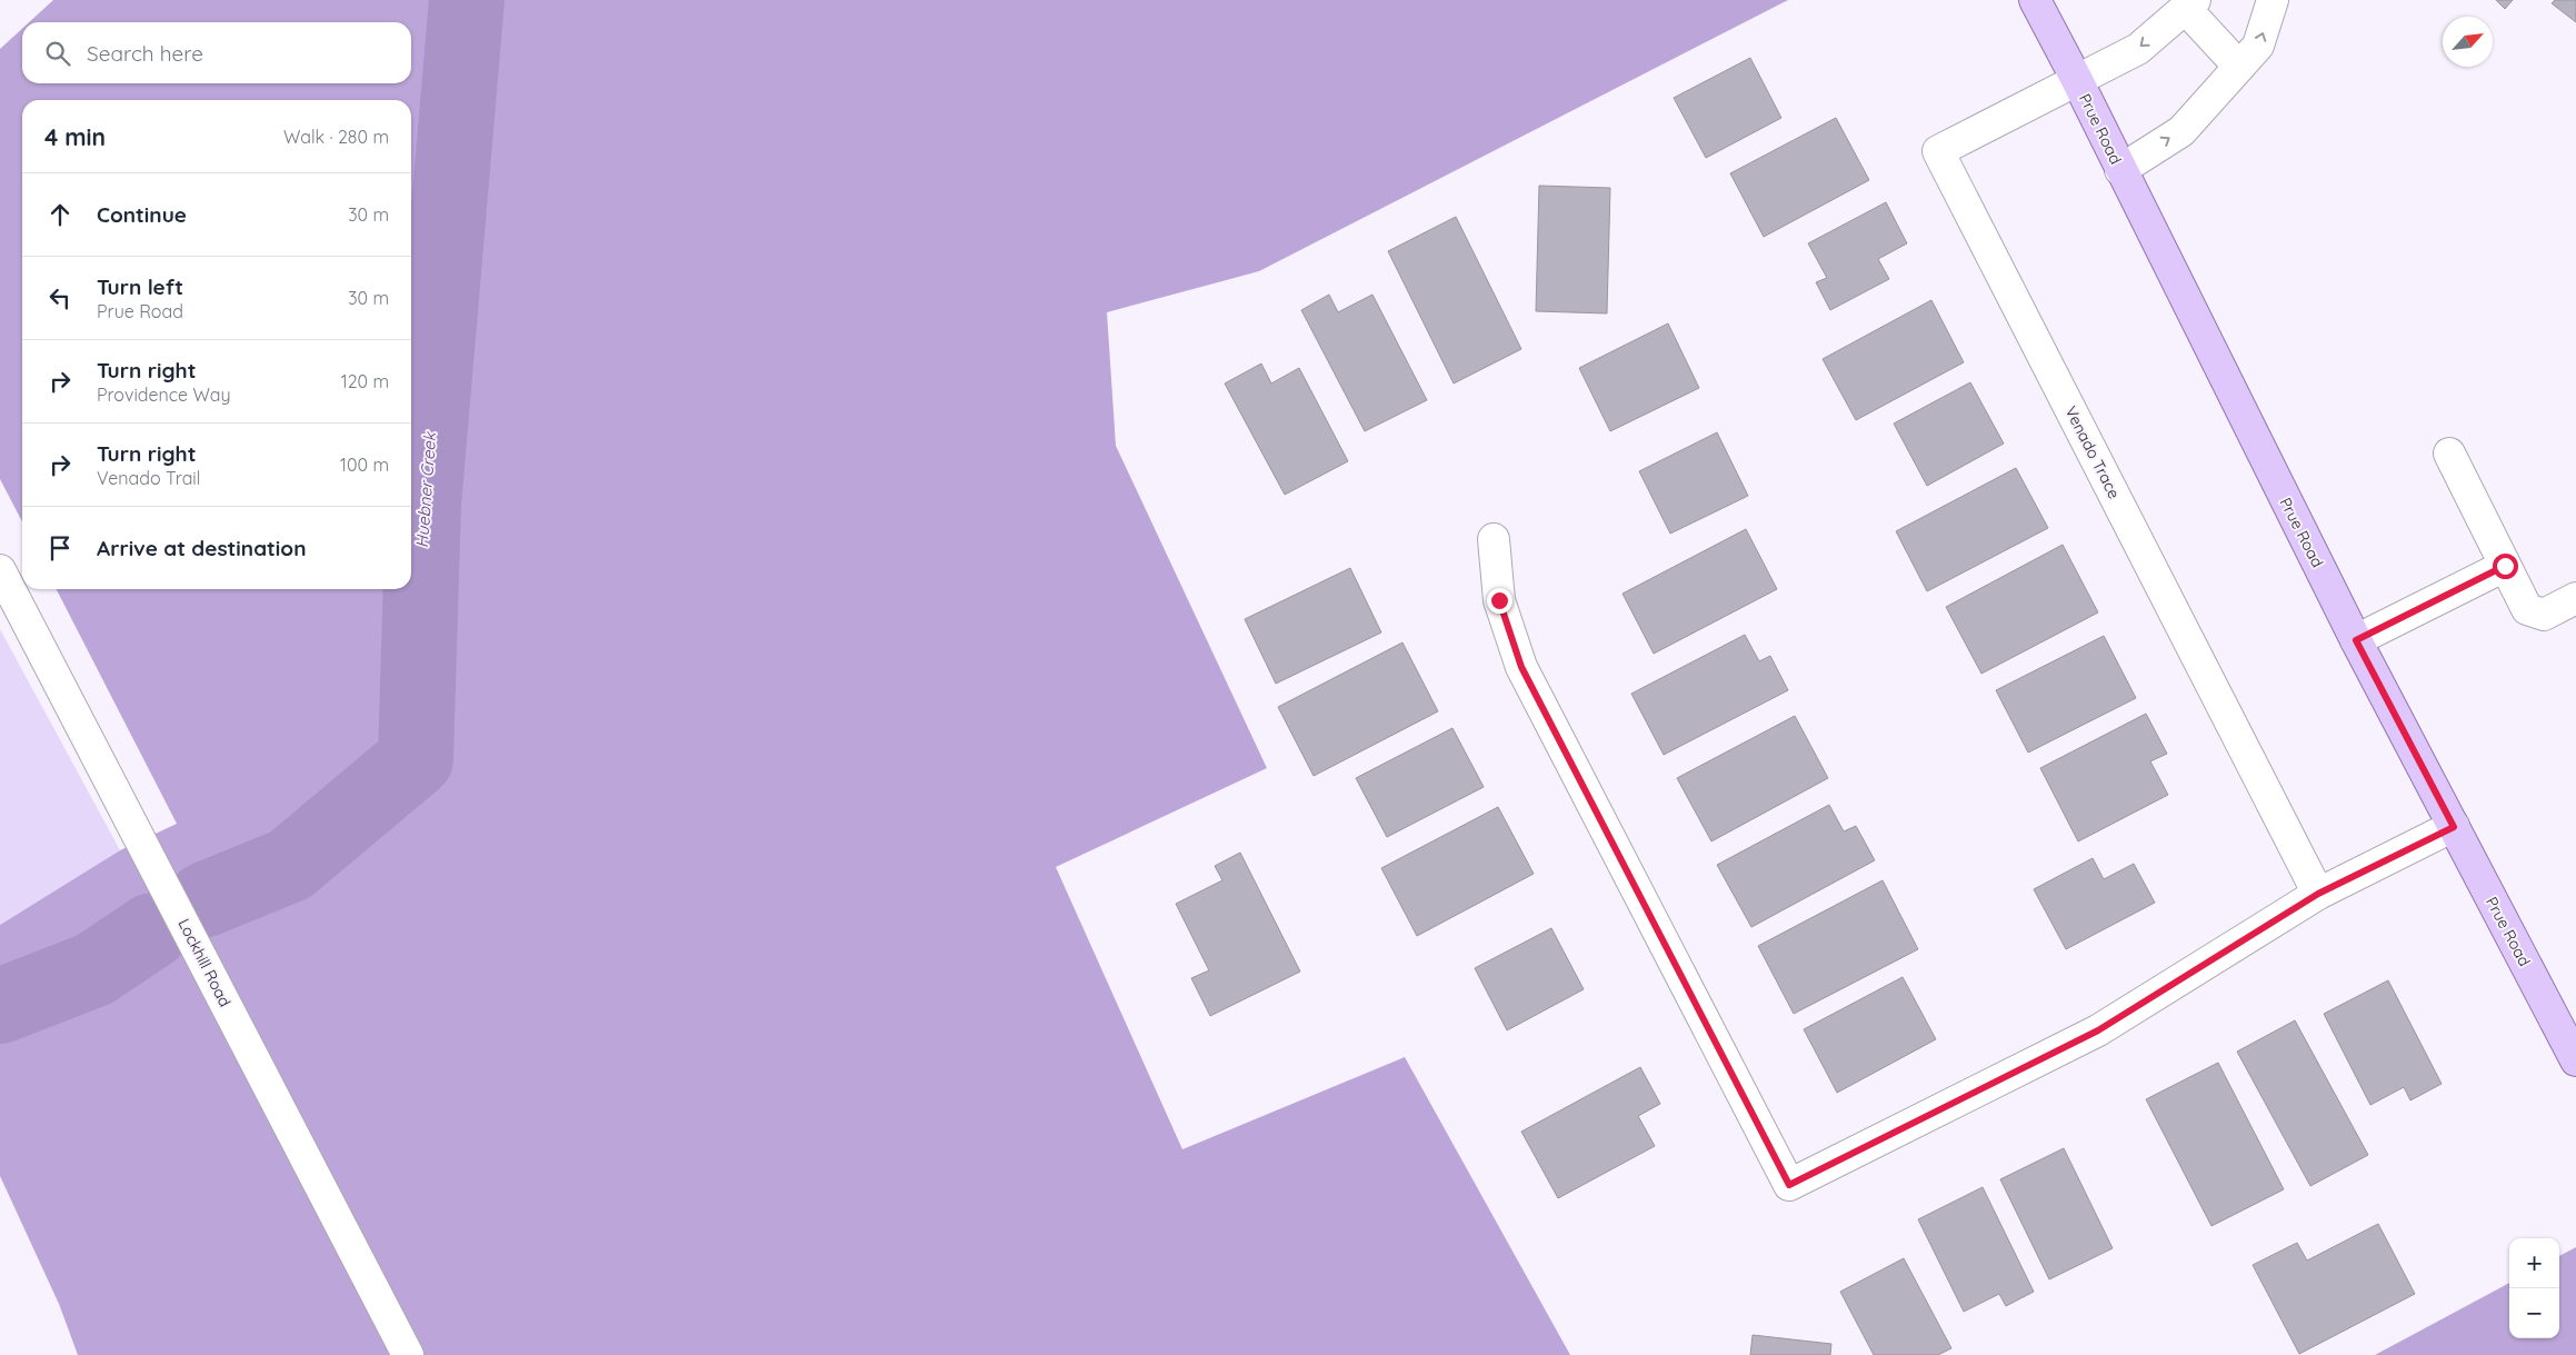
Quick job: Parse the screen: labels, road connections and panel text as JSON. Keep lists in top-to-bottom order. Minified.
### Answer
{"streets":{"main road":["Prue Road"],"street":["Venado Trace","Lockhill Road"]},"crossings":[["Prue Road","Venado Trace"]],"water":["Huebner Creek"],"north":"top right","page":{"search":"Search here","heading":["4 min","Walk · 280 m"],"list":[["Continue","30 m"],["Turn left","Prue Road","30 m"],["Turn right","Providence Way","120 m"],["Turn right","Venado Trail","100 m"],"Arrive at destination"],"map_buttons":["+","−"]}}
